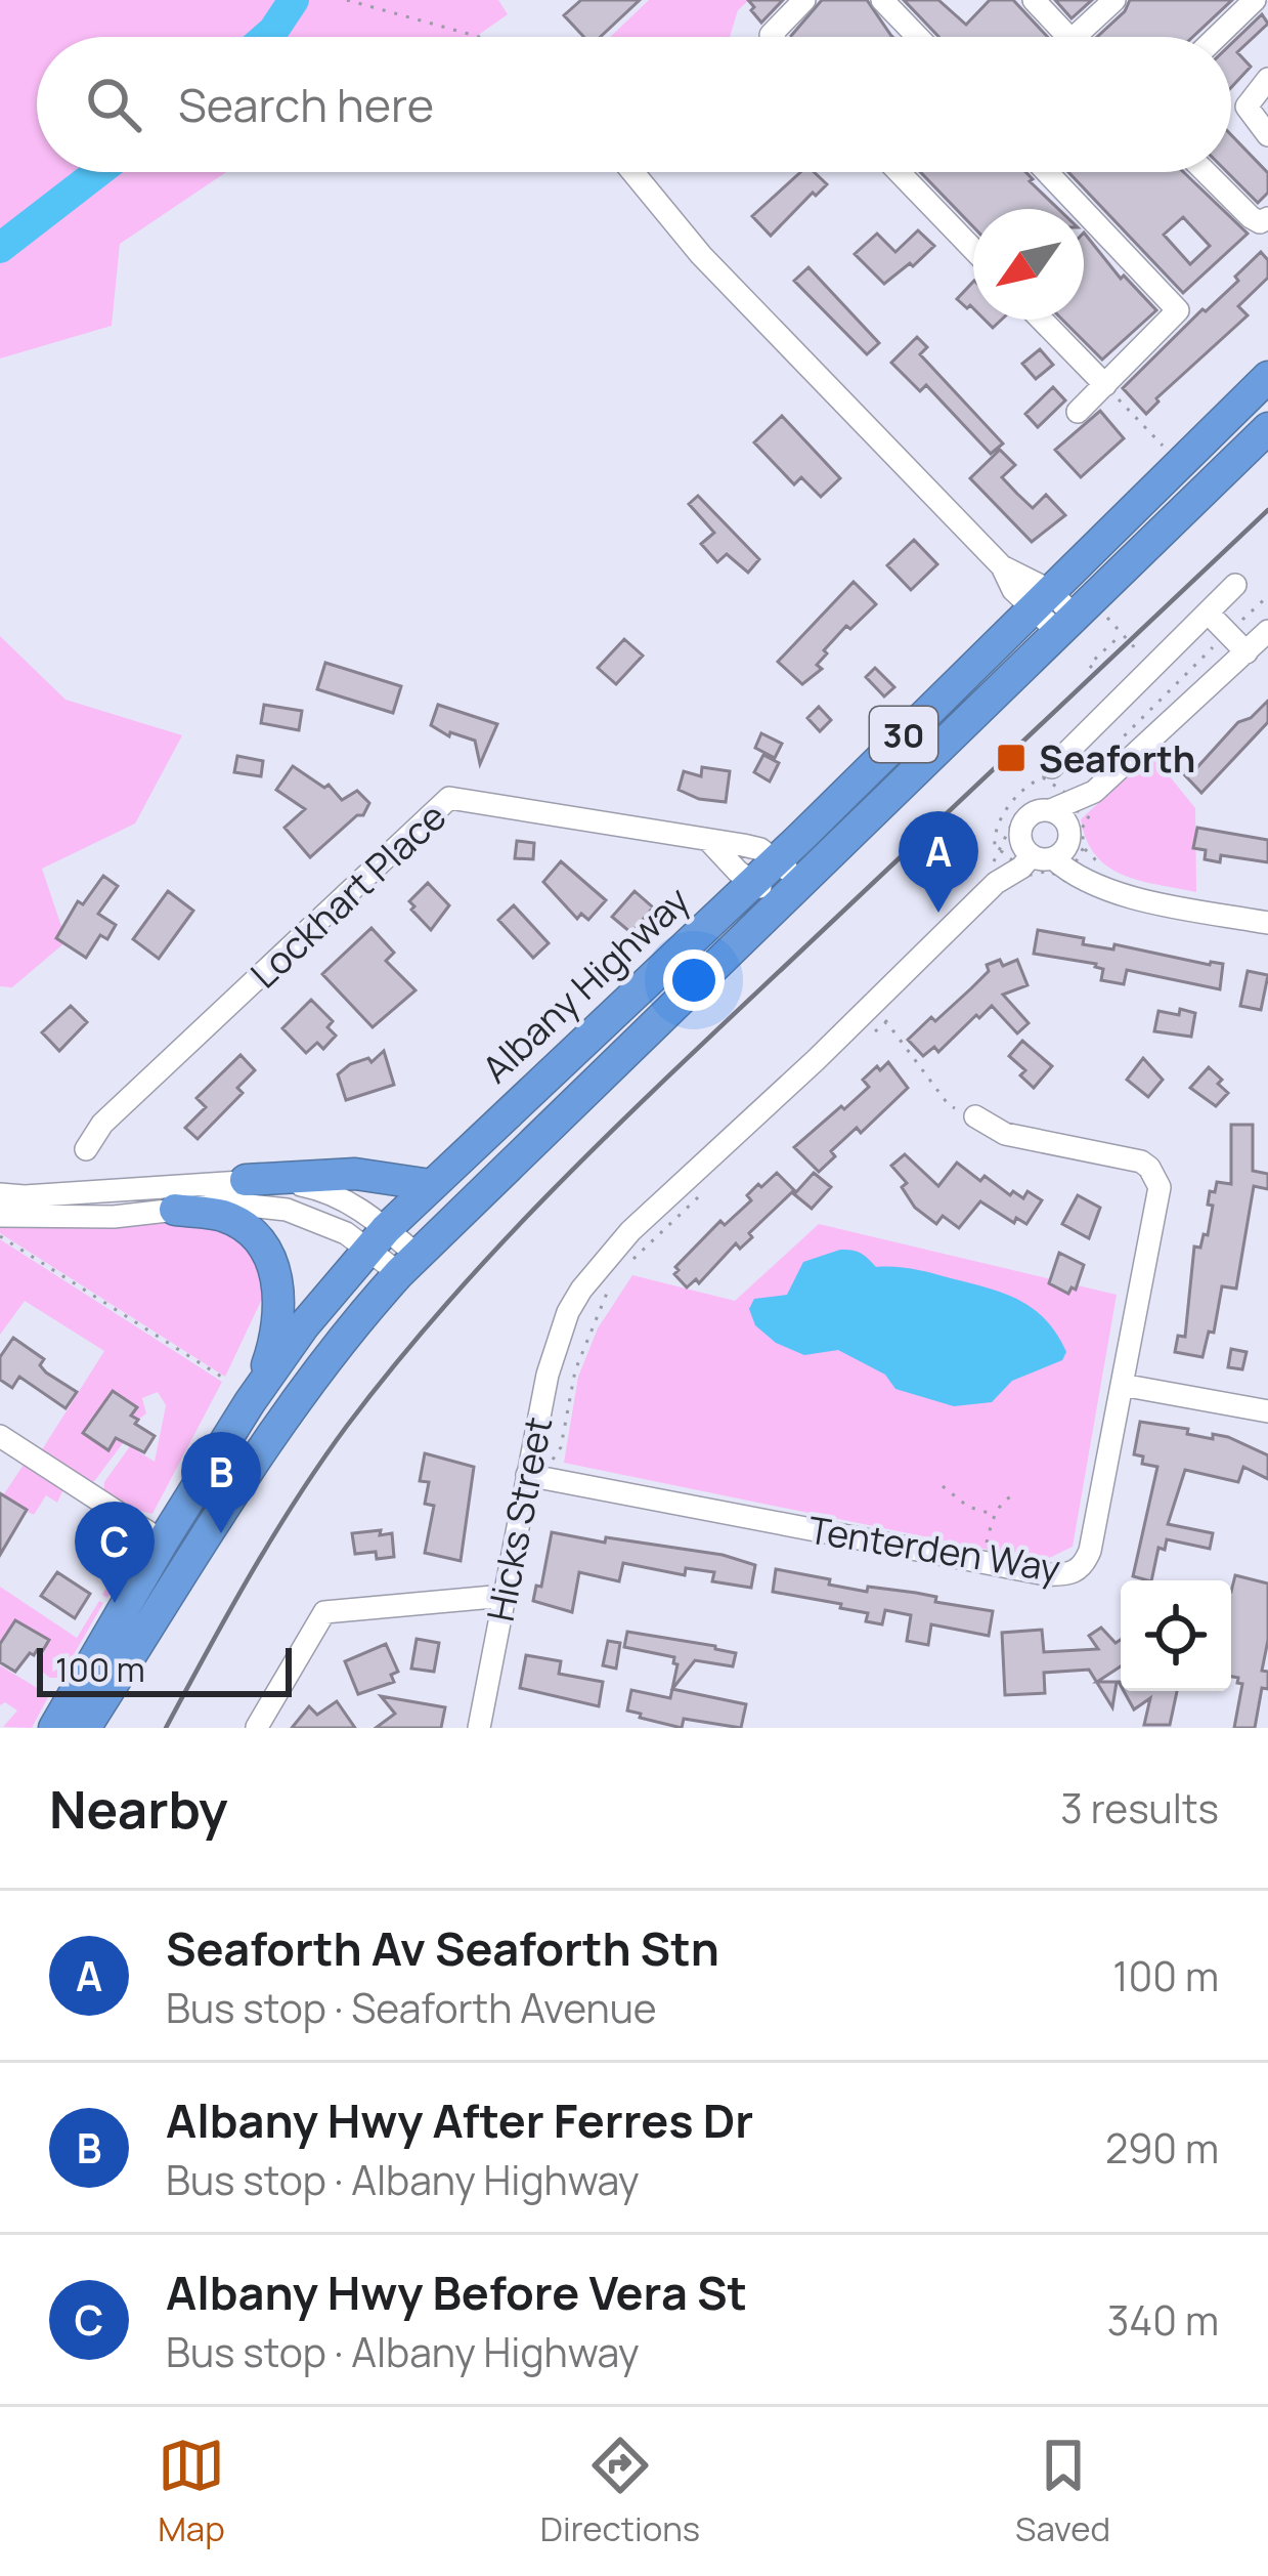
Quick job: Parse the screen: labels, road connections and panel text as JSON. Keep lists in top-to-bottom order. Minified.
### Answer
{"streets":{"highway":["30","Albany Highway"],"street":["Lockhart Place","Hicks Street","Tenterden Way"]},"crossings":[["Lockhart Place","Albany Highway"],["Hicks Street","Tenterden Way"]],"places":{"transit":["Seaforth"]},"scale_bar":"100 m","north":"bottom left","page":{"search":"Search here","pins":["A","B","C"],"scale":"100 m","heading":["Nearby","3 results"],"list":[{"mark":"A","name":"Seaforth Av Seaforth Stn","note":"Bus stop · Seaforth Avenue","value":"100 m"},{"mark":"B","name":"Albany Hwy After Ferres Dr","note":"Bus stop · Albany Highway","value":"290 m"},{"mark":"C","name":"Albany Hwy Before Vera St","note":"Bus stop · Albany Highway","value":"340 m"}],"nav":["Map","Directions","Saved"]}}
